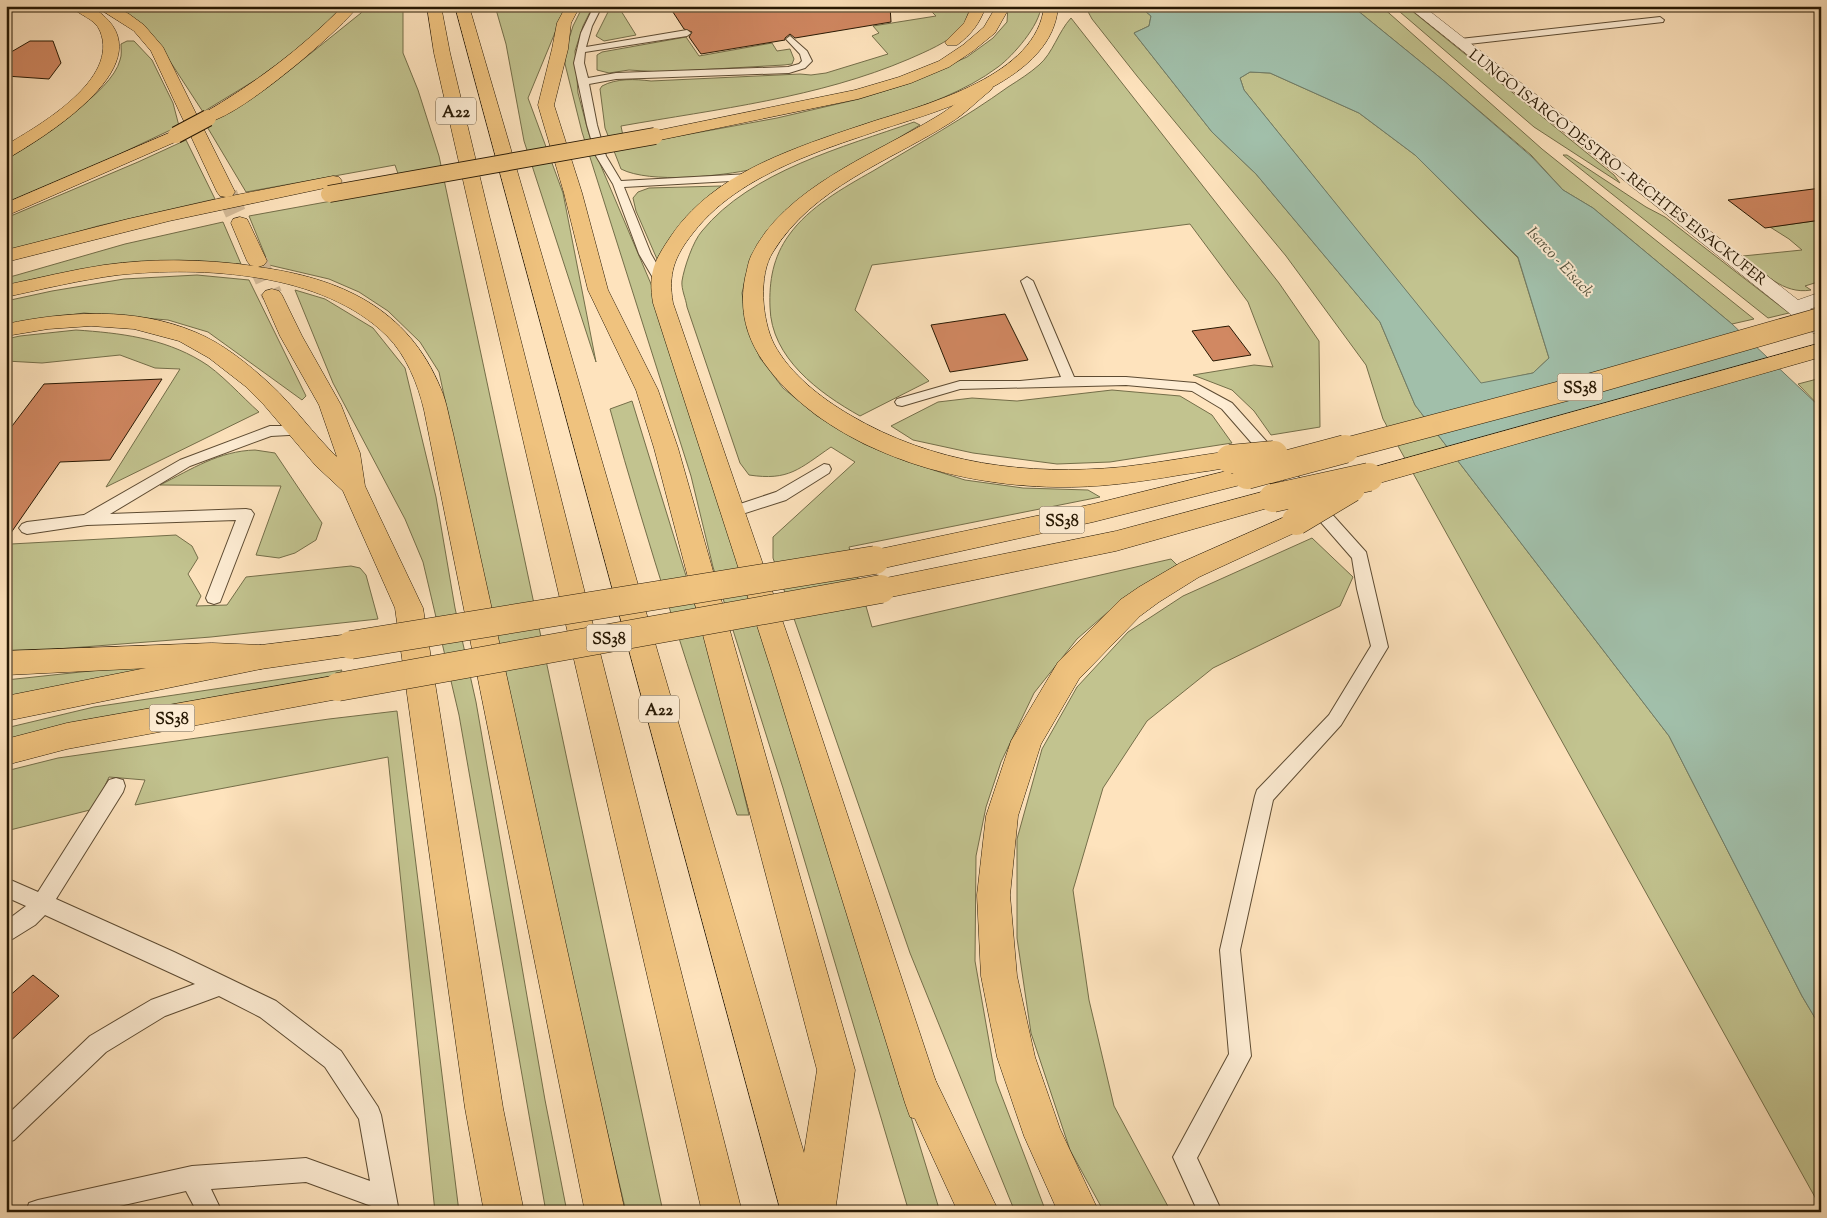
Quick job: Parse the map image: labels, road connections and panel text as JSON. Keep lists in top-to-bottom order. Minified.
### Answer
{"streets":{"main road":["A22","SS38"],"street":["LUNGO ISARCO DESTRO - RECHTES EISACKUFER"]},"water":["Isarco - Eisack"]}
